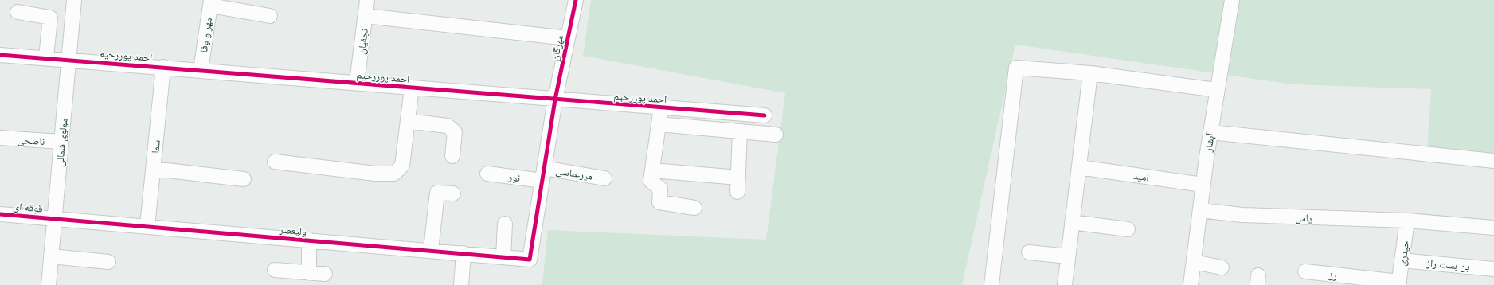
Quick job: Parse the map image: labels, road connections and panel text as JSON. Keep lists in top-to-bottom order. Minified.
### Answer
{"streets":{"street":["مهر و وفا","نجفیان","مهرگان","احمد پوررحیم","ناصحی","مولوی شمالی","آبشار","سما","میرعباسی","امید","نور","قوقه ای","یاس","ولیعصر","حیدری","بن بست راز","رز"]},"crossings":[["مهر و وفا","احمد پوررحیم"],["نجفیان","احمد پوررحیم"],["مهرگان","احمد پوررحیم"],["مهرگان","میرعباسی"],["مهرگان","نور"],["مهرگان","ولیعصر"],["احمد پوررحیم","مولوی شمالی"],["احمد پوررحیم","سما"],["ناصحی","مولوی شمالی"],["مولوی شمالی","قوقه ای"],["مولوی شمالی","ولیعصر"],["آبشار","امید"],["آبشار","یاس"],["سما","ولیعصر"],["میرعباسی","نور"],["قوقه ای","ولیعصر"],["یاس","حیدری"],["حیدری","بن بست راز"],["حیدری","رز"]]}
